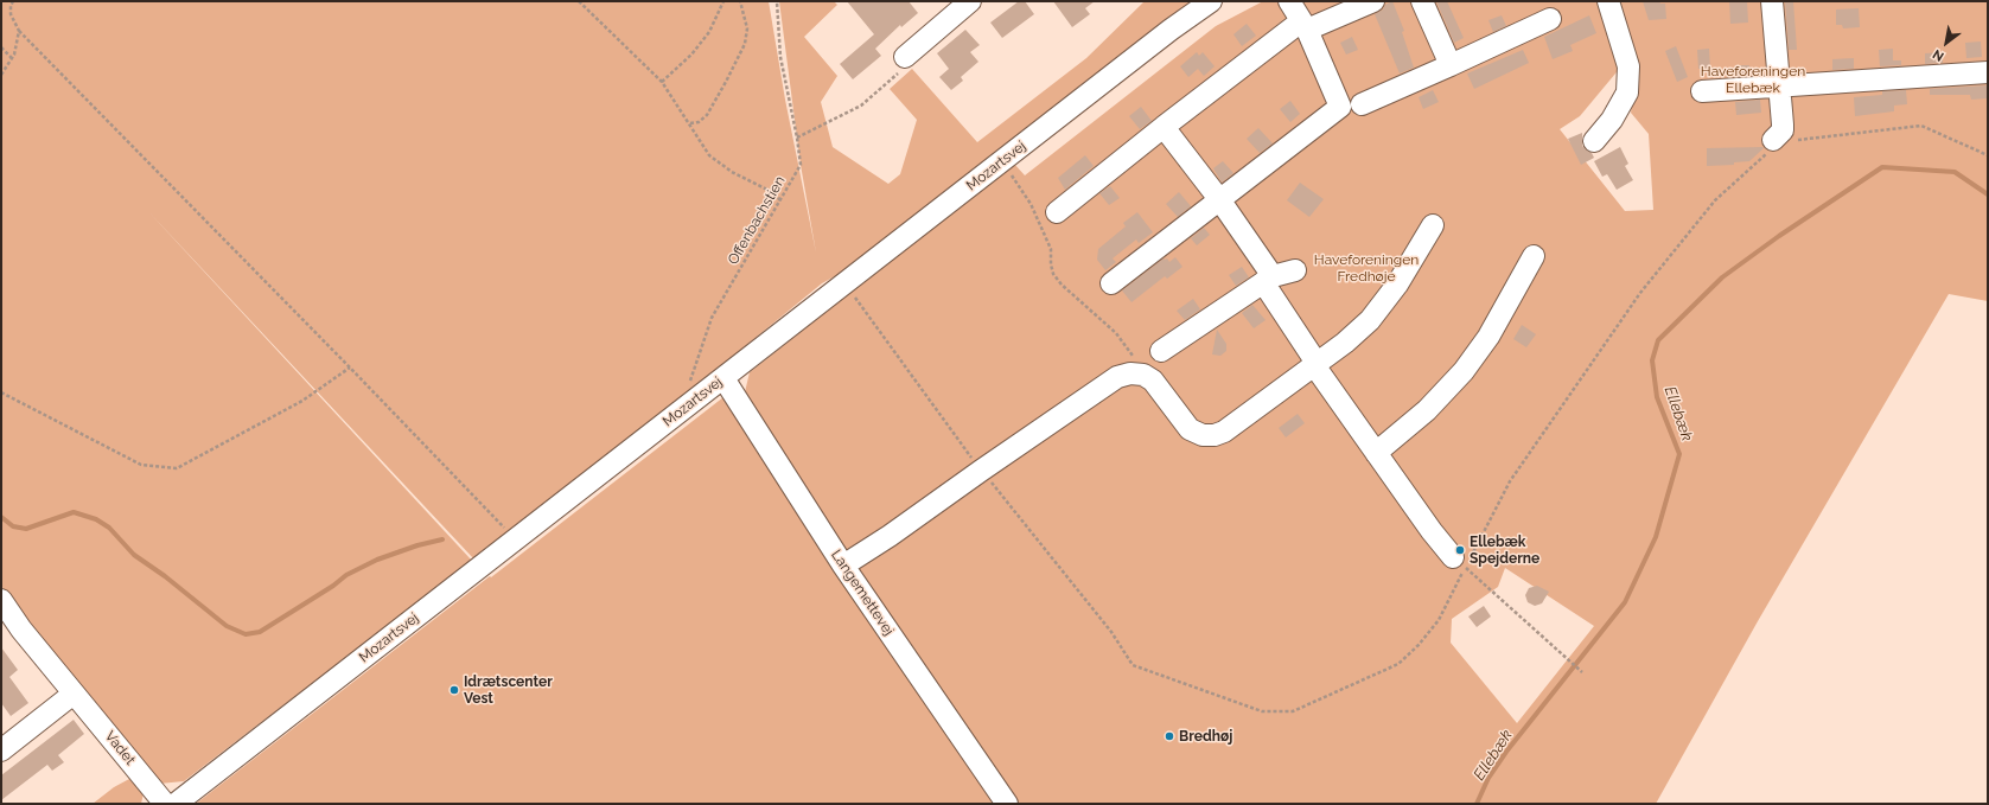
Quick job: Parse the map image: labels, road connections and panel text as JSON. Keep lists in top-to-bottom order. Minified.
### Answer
{"streets":{"street":["Mozartsvej","Langemettevej","Vadet"],"path":["Offenbachstien"]},"crossings":[["Mozartsvej","Langemettevej"]],"water":["Ellebæk"],"parks":["Haveforeningen Ellebæk","Haveforeningen Fredhøje"],"places":["Ellebæk Spejderne","Idrætscenter Vest","Bredhøj"],"north":"bottom left"}
